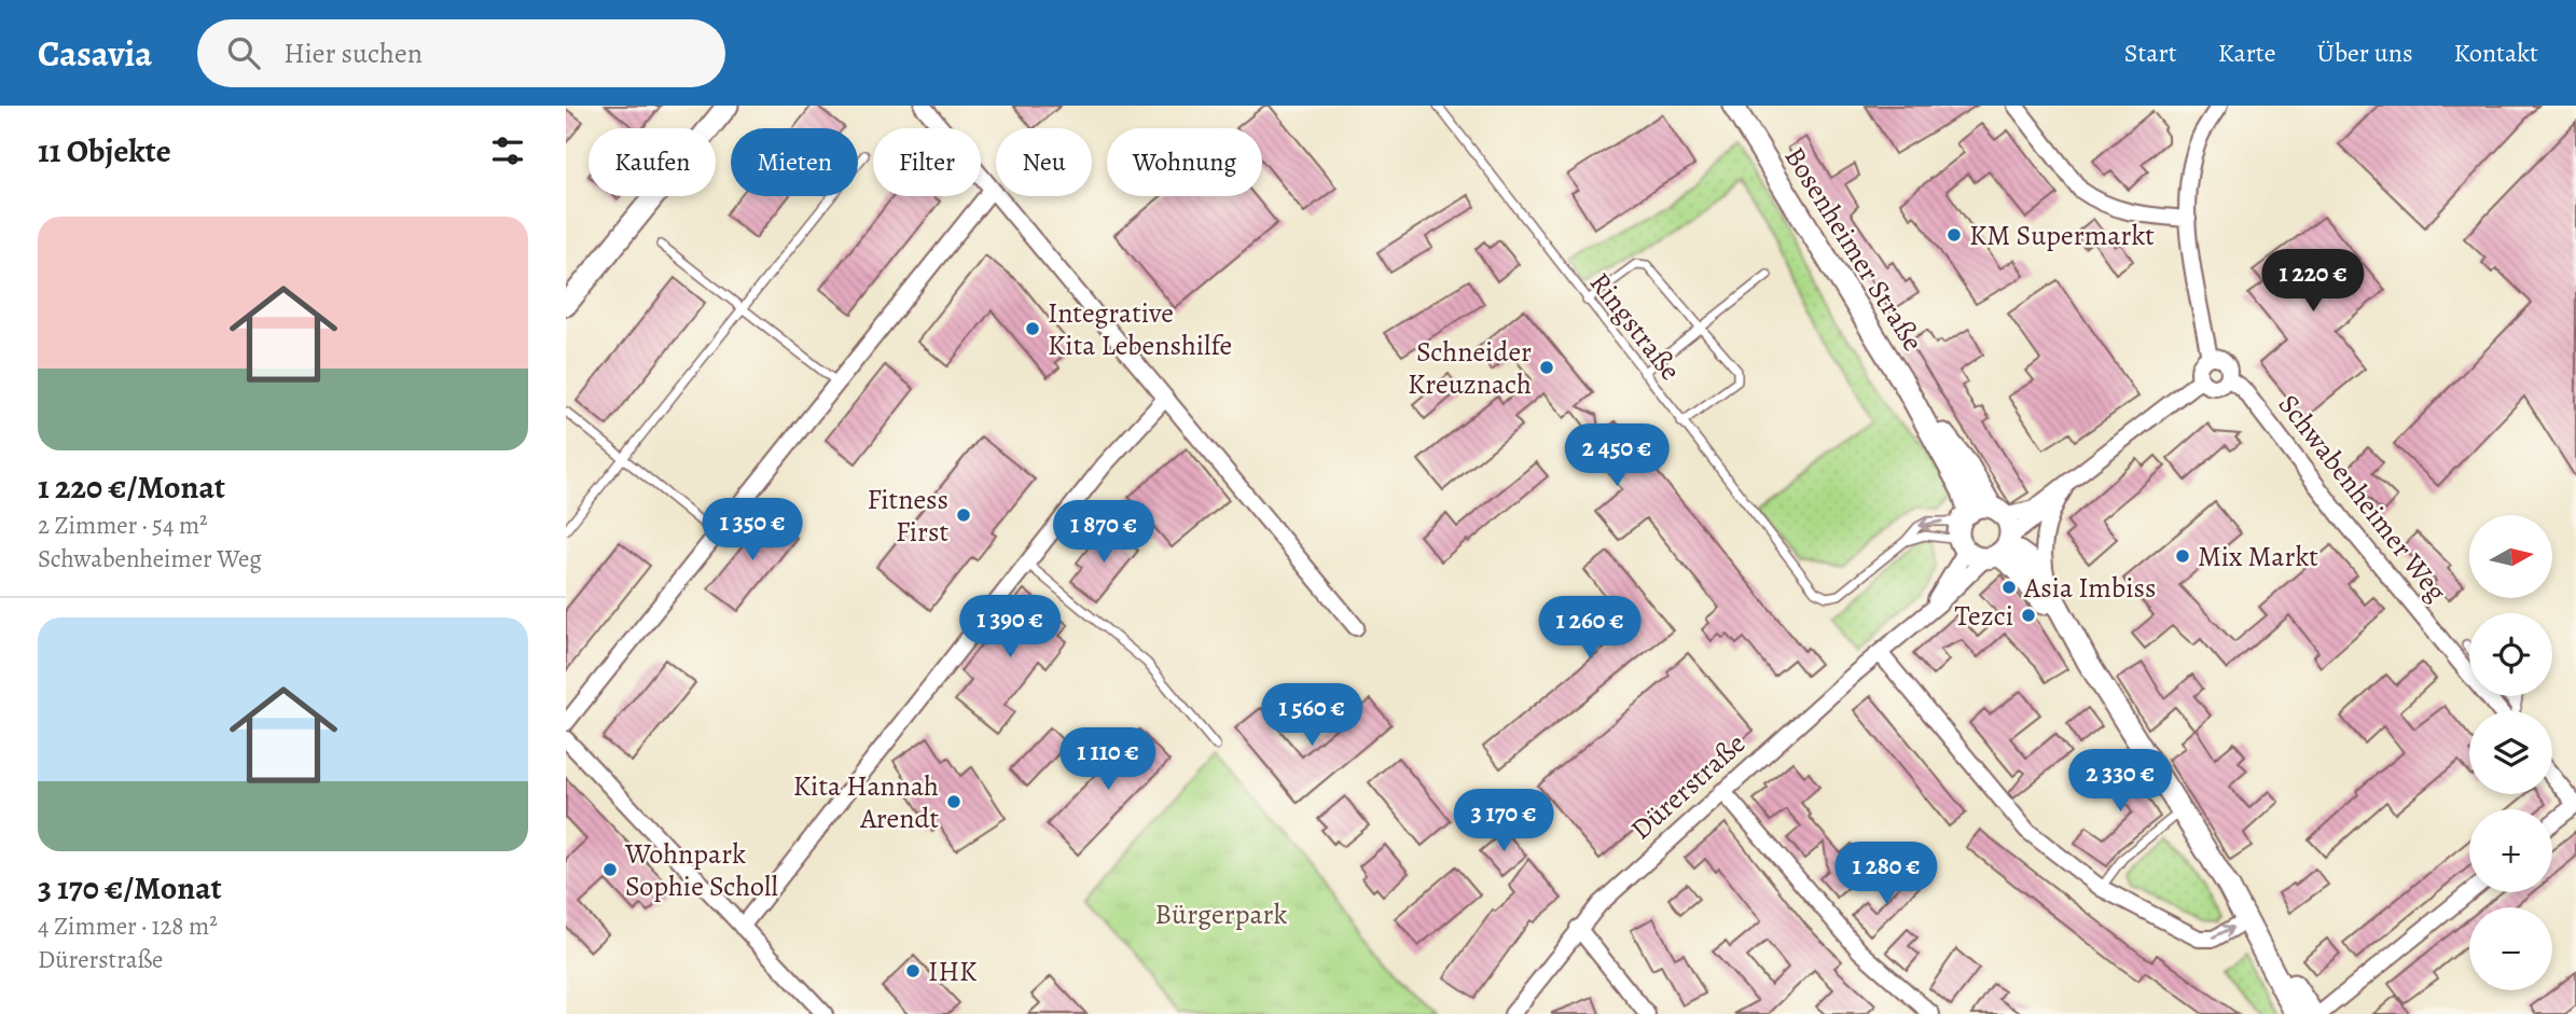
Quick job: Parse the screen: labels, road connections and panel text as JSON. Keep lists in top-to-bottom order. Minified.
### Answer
{"streets":{"street":["Bosenheimer Straße","Schwabenheimer Weg","Dürerstraße"],"lane":["Ringstraße"]},"crossings":[["Bosenheimer Straße","Ringstraße"],["Bosenheimer Straße","Dürerstraße"],["Ringstraße","Dürerstraße"]],"parks":["Bürgerpark"],"places":["KM Supermarkt","Integrative Kita Lebenshilfe","Schneider Kreuznach","Fitness First","Mix Markt","Asia Imbiss","Tezci","Kita Hannah Arendt","Wohnpark Sophie Scholl","IHK"],"north":"right","page":{"header":"Casavia","search":"Hier suchen","nav":["Start","Karte","Über uns","Kontakt"],"heading":"11 Objekte","chip":["Kaufen","Mieten","Filter","Neu","Wohnung"],"list":[{"name":"1 220 €/Monat","note":"2 Zimmer · 54 m² · Schwabenheimer Weg"},{"name":"3 170 €/Monat","note":"4 Zimmer · 128 m² · Dürerstraße"}],"price":["1 220 €","2 450 €","1 350 €","1 870 €","1 390 €","1 260 €","1 560 €","1 110 €","2 330 €","3 170 €","1 280 €"],"map_buttons":["+","−"]}}
